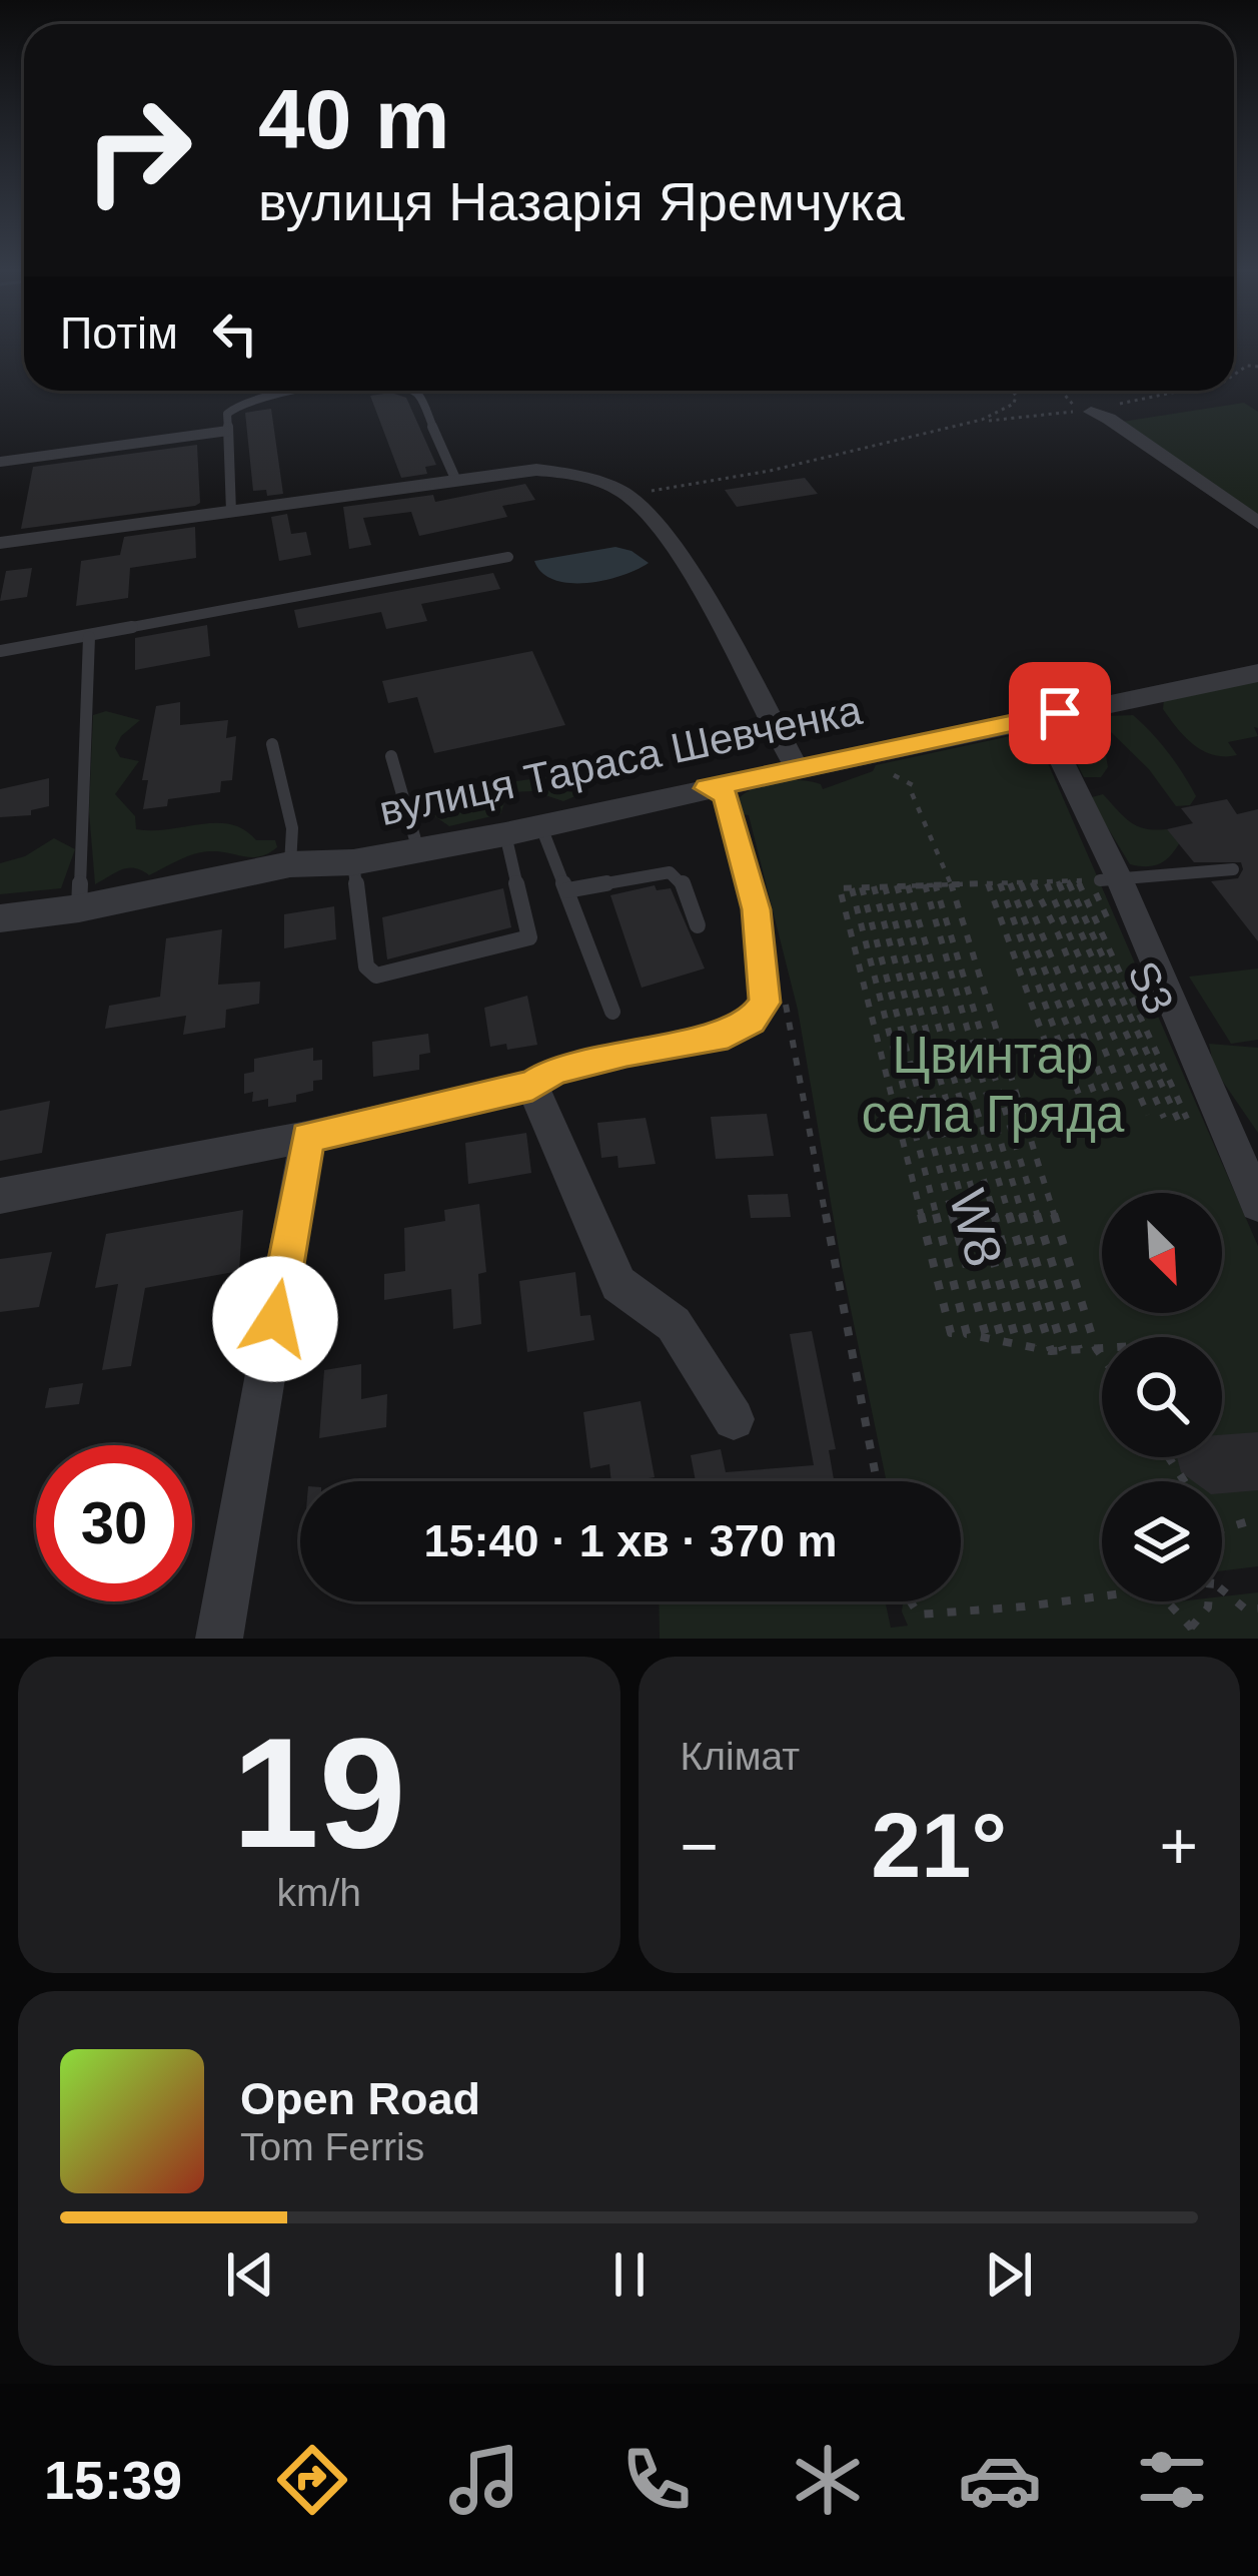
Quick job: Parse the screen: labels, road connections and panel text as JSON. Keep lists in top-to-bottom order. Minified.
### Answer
{"streets":{"street":["вулиця Тараса Шевченка"],"path":["S3","W8"]},"parks":["Цвинтар села Гряда"],"north":"bottom right","page":{"turn":["40 m","вулиця Назарія Яремчука"],"then":"Потім","limit":"30","trip":"15:40 · 1 хв · 370 m","tile":[["19","km/h"],"Клімат"],"heat":["−","21°","+"],"song":["Open Road","Tom Ferris"],"tabs":"15:39"}}
